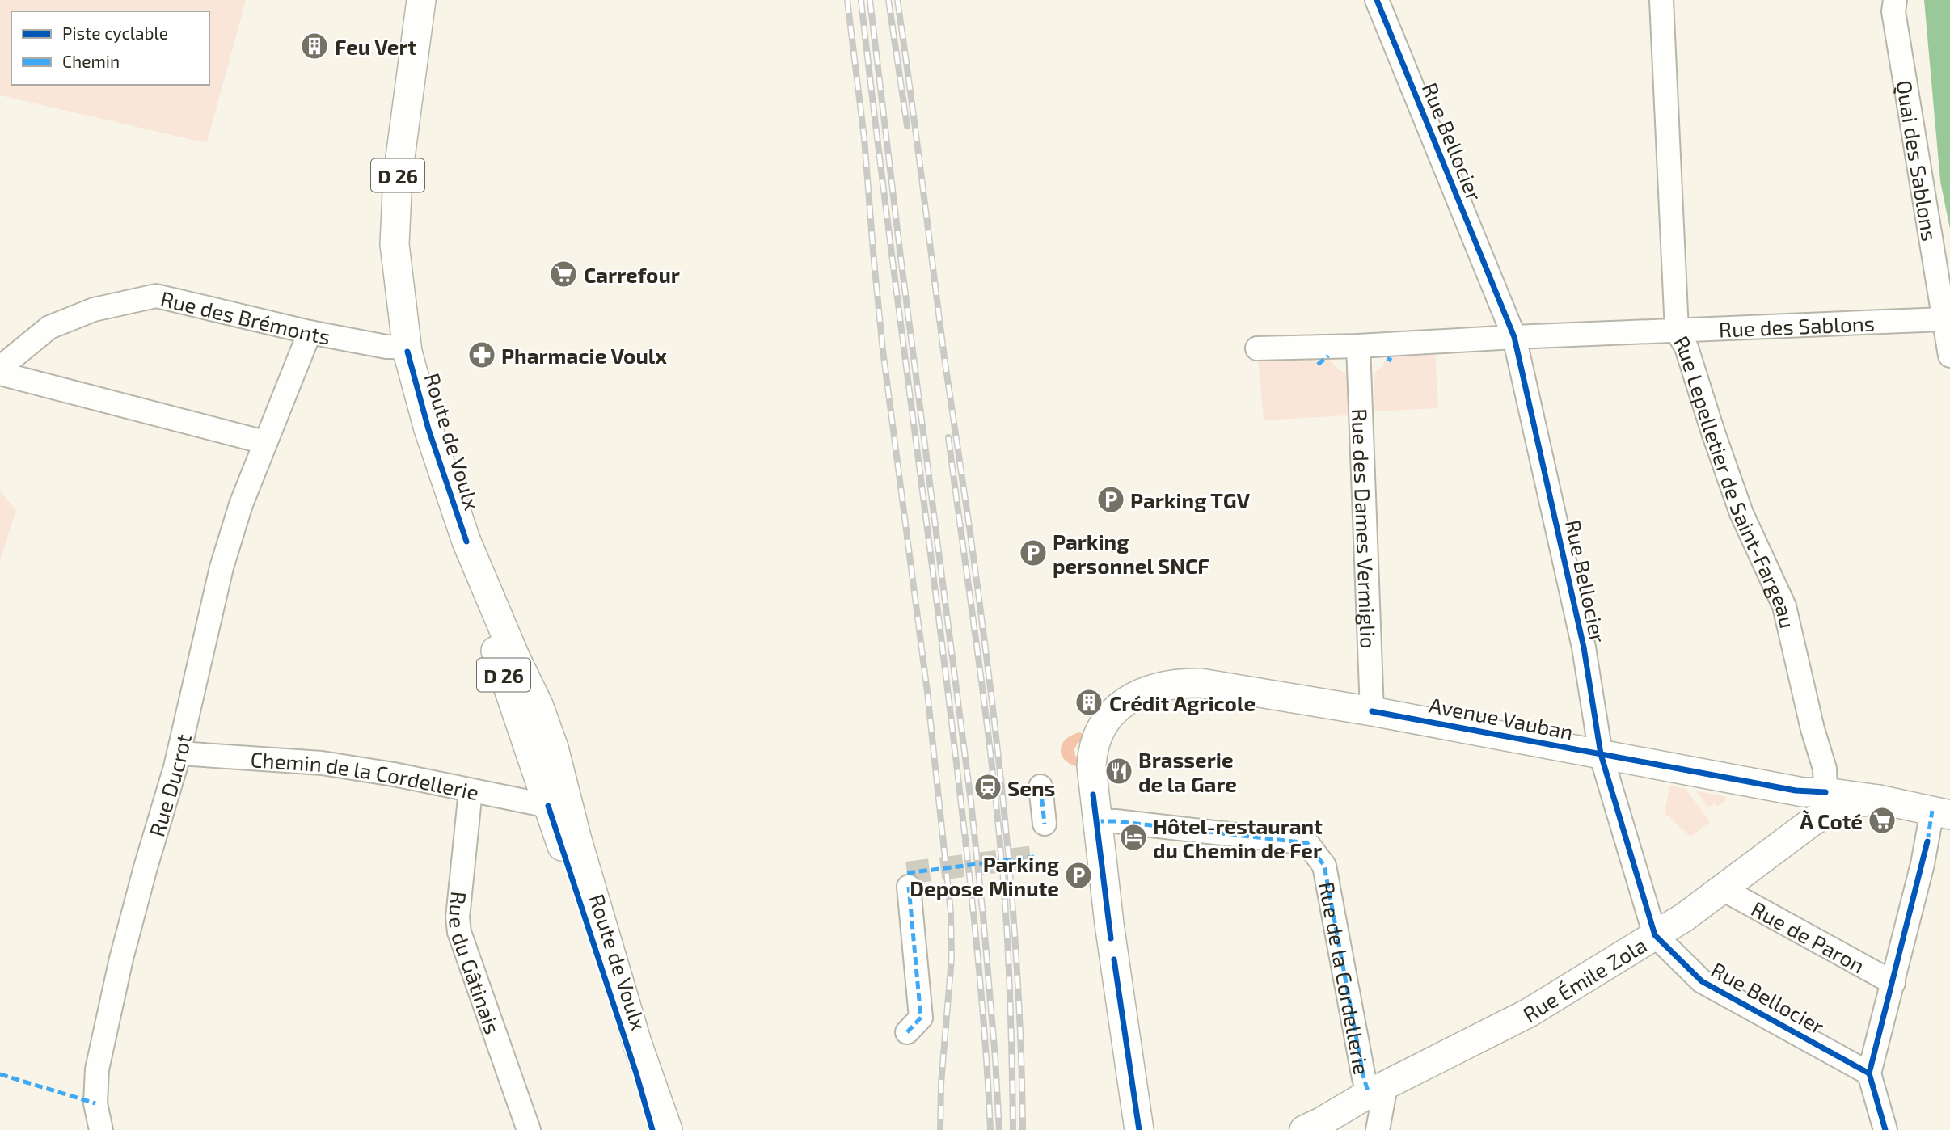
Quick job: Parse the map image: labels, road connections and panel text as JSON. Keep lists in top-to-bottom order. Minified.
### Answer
{"streets":{"main road":["D 26","Route de Voulx","Avenue Vauban","Rue Émile Zola"],"street":["Rue Bellocier","Quai des Sablons","Rue des Brémonts","Rue des Sablons","Rue Lepelletier de Saint-Fargeau","Rue des Dames Vermiglio","Chemin de la Cordellerie","Rue Ducrot","Rue de Paron","Rue du Gâtinais","Rue de la Cordellerie"]},"crossings":[["Rue Bellocier","Rue des Sablons"],["Rue Bellocier","Avenue Vauban"],["Rue Bellocier","Rue Émile Zola"],["Quai des Sablons","Rue des Sablons"],["Rue des Brémonts","Route de Voulx"],["Rue des Brémonts","Rue Ducrot"],["Rue des Sablons","Rue Lepelletier de Saint-Fargeau"],["Route de Voulx","Chemin de la Cordellerie"],["Rue Lepelletier de Saint-Fargeau","Avenue Vauban"],["Rue des Dames Vermiglio","Avenue Vauban"],["Avenue Vauban","Rue Émile Zola"],["Avenue Vauban","Rue de la Cordellerie"],["Chemin de la Cordellerie","Rue Ducrot"],["Chemin de la Cordellerie","Rue du Gâtinais"],["Rue de Paron","Rue Émile Zola"],["Rue Émile Zola","Rue de la Cordellerie"]],"places":{"building":["Feu Vert","Crédit Agricole"],"supermarket":["Carrefour","À Coté"],"pharmacy":["Pharmacie Voulx"],"parking":["Parking TGV","Parking personnel SNCF","Parking Depose Minute"],"restaurant":["Brasserie de la Gare"],"station":["Sens"],"hotel":["Hôtel-restaurant du Chemin de Fer"]},"legend":["Piste cyclable","Chemin"]}
